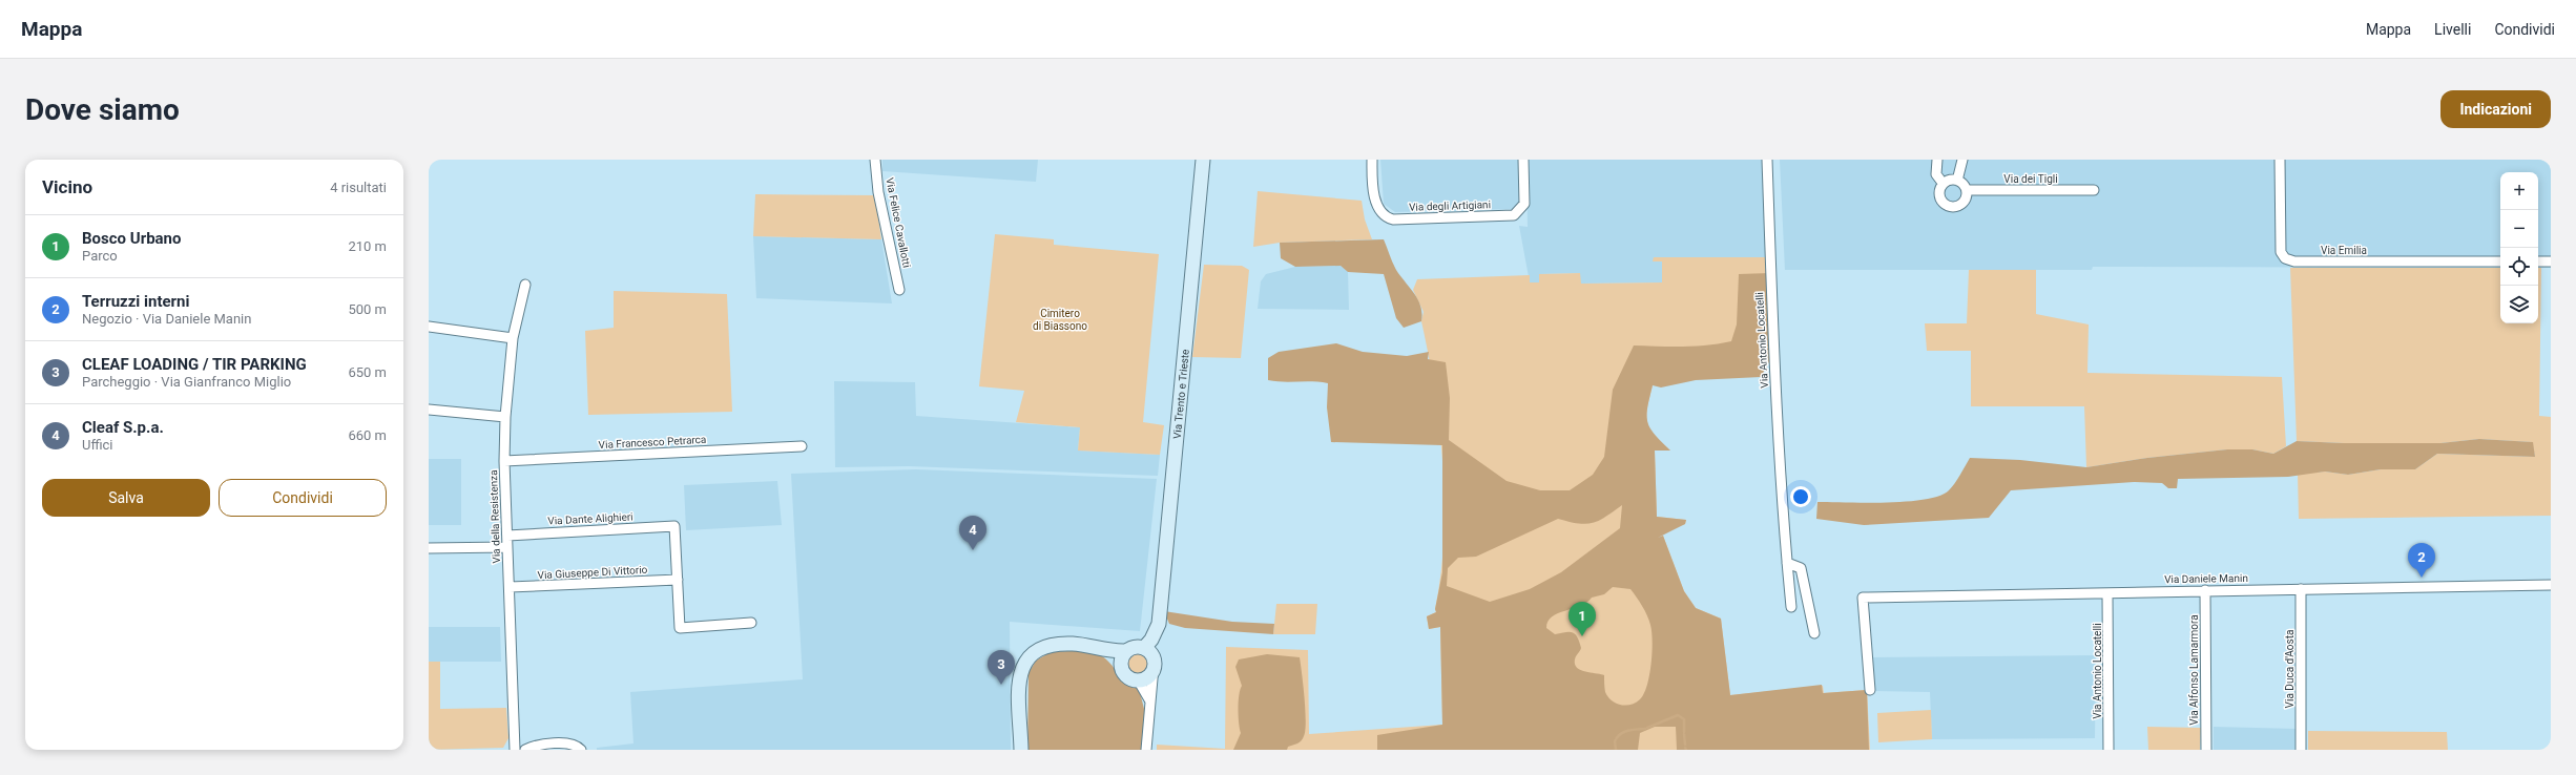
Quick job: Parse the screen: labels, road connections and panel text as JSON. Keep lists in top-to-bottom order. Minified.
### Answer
{"streets":{"street":["Via dei Tigli","Via degli Artigiani","Via Felice Cavallotti","Via Emilia","Via Antonio Locatelli","Via Trento e Trieste","Via Francesco Petrarca","Via della Resistenza","Via Dante Alighieri","Via Giuseppe Di Vittorio","Via Daniele Manin","Via Duca d'Aosta","Via Alfonso Lamarmora"]},"crossings":[["Via Antonio Locatelli","Via Daniele Manin"],["Via Francesco Petrarca","Via della Resistenza"],["Via della Resistenza","Via Dante Alighieri"],["Via della Resistenza","Via Giuseppe Di Vittorio"],["Via Dante Alighieri","Via Giuseppe Di Vittorio"],["Via Daniele Manin","Via Duca d'Aosta"],["Via Daniele Manin","Via Alfonso Lamarmora"]],"parks":["Cimitero di Biassono"],"page":{"header":"Mappa","nav":["Mappa","Livelli","Condividi"],"buttons":["Indicazioni",["Salva","Condividi"]],"title":"Dove siamo","heading":["Vicino","4 risultati"],"map_buttons":["+","−"],"list":[{"mark":"1","name":"Bosco Urbano","note":"Parco","value":"210 m"},{"mark":"2","name":"Terruzzi interni","note":"Negozio · Via Daniele Manin","value":"500 m"},{"mark":"3","name":"CLEAF LOADING / TIR PARKING","note":"Parcheggio · Via Gianfranco Miglio","value":"650 m"},{"mark":"4","name":"Cleaf S.p.a.","note":"Uffici","value":"660 m"}],"pins":["4","2","1","3"]}}
